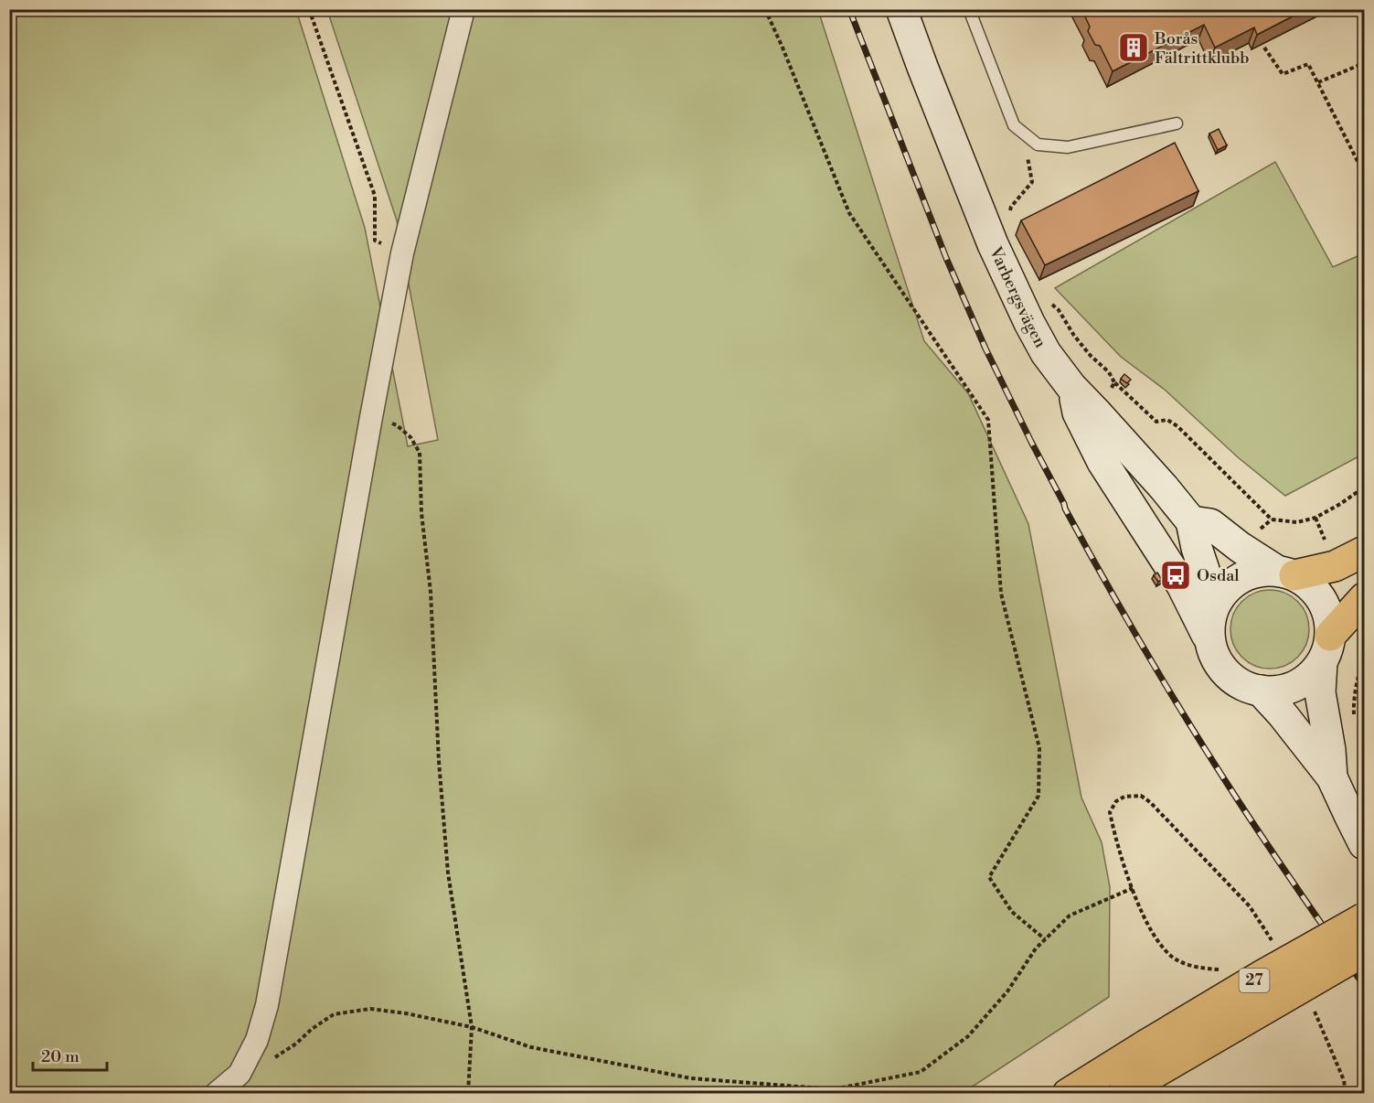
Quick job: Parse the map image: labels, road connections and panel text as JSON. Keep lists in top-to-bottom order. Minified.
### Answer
{"streets":{"main road":["Varbergsvägen","27"]},"places":{"building":["Borås Fältrittklubb"],"bus stop":["Osdal"]},"scale_bar":"20 m"}
